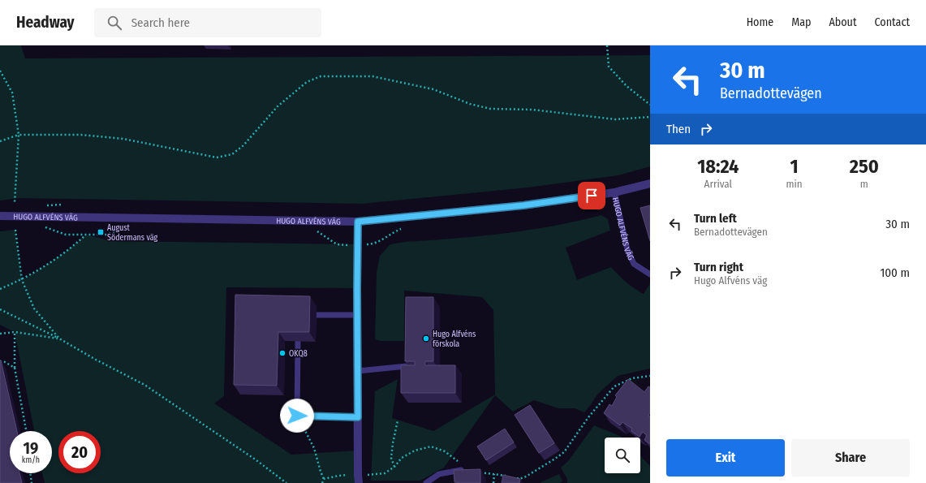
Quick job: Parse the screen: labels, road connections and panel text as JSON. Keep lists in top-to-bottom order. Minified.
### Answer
{"streets":{"street":["HUGO ALFVÉNS VÄG"]},"places":{"transit":["August Södermans väg"],"other":["Hugo Alfvéns förskola","OKQ8"]},"page":{"header":"Headway","search":"Search here","nav":["Home","Map","About","Contact"],"turn":["30 m","Bernadottevägen"],"then":"Then","eta":["18:24","Arrival","1","min","250","m"],"list":[{"name":"Turn left","note":"Bernadottevägen","value":"30 m"},{"name":"Turn right","note":"Hugo Alfvéns väg","value":"100 m"}],"speed":"19 km/h","limit":"20","buttons":["Exit","Share"]}}
